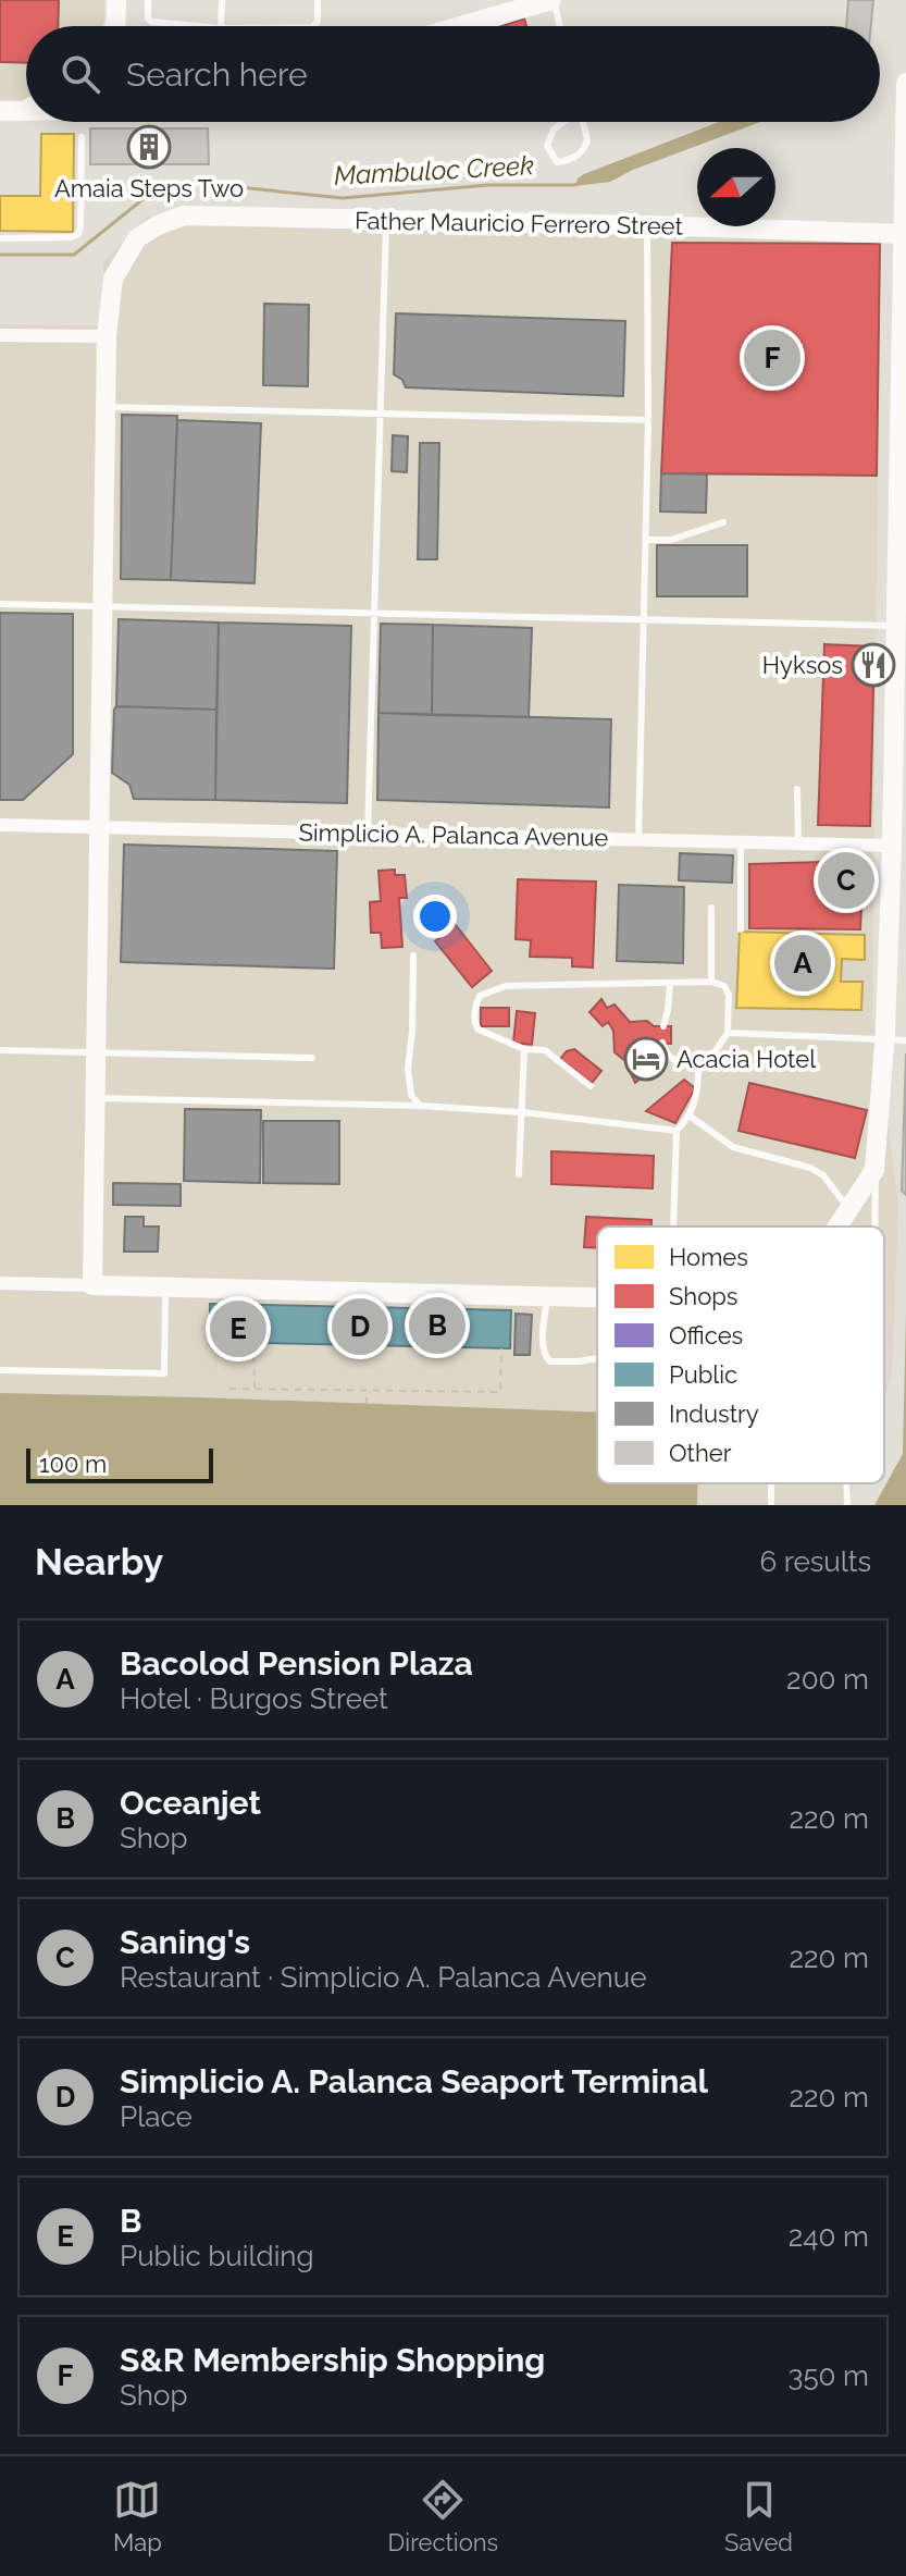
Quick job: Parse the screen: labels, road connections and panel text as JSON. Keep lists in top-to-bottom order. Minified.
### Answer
{"streets":{"street":["Father Mauricio Ferrero Street","Simplicio A. Palanca Avenue"]},"water":["Mambuloc Creek"],"places":{"building":["Amaia Steps Two"],"restaurant":["Hyksos"],"hotel":["Acacia Hotel"]},"legend":["Homes","Shops","Offices","Public","Industry","Other"],"scale_bar":"100 m","north":"left","page":{"search":"Search here","pins":["F","C","A","B","D","E"],"scale":"100 m","heading":["Nearby","6 results"],"list":[{"mark":"A","name":"Bacolod Pension Plaza","note":"Hotel · Burgos Street","value":"200 m"},{"mark":"B","name":"Oceanjet","note":"Shop","value":"220 m"},{"mark":"C","name":"Saning's","note":"Restaurant · Simplicio A. Palanca Avenue","value":"220 m"},{"mark":"D","name":"Simplicio A. Palanca Seaport Terminal","note":"Place","value":"220 m"},{"mark":"E","name":"B","note":"Public building","value":"240 m"},{"mark":"F","name":"S&R Membership Shopping","note":"Shop","value":"350 m"}],"nav":["Map","Directions","Saved"]}}
